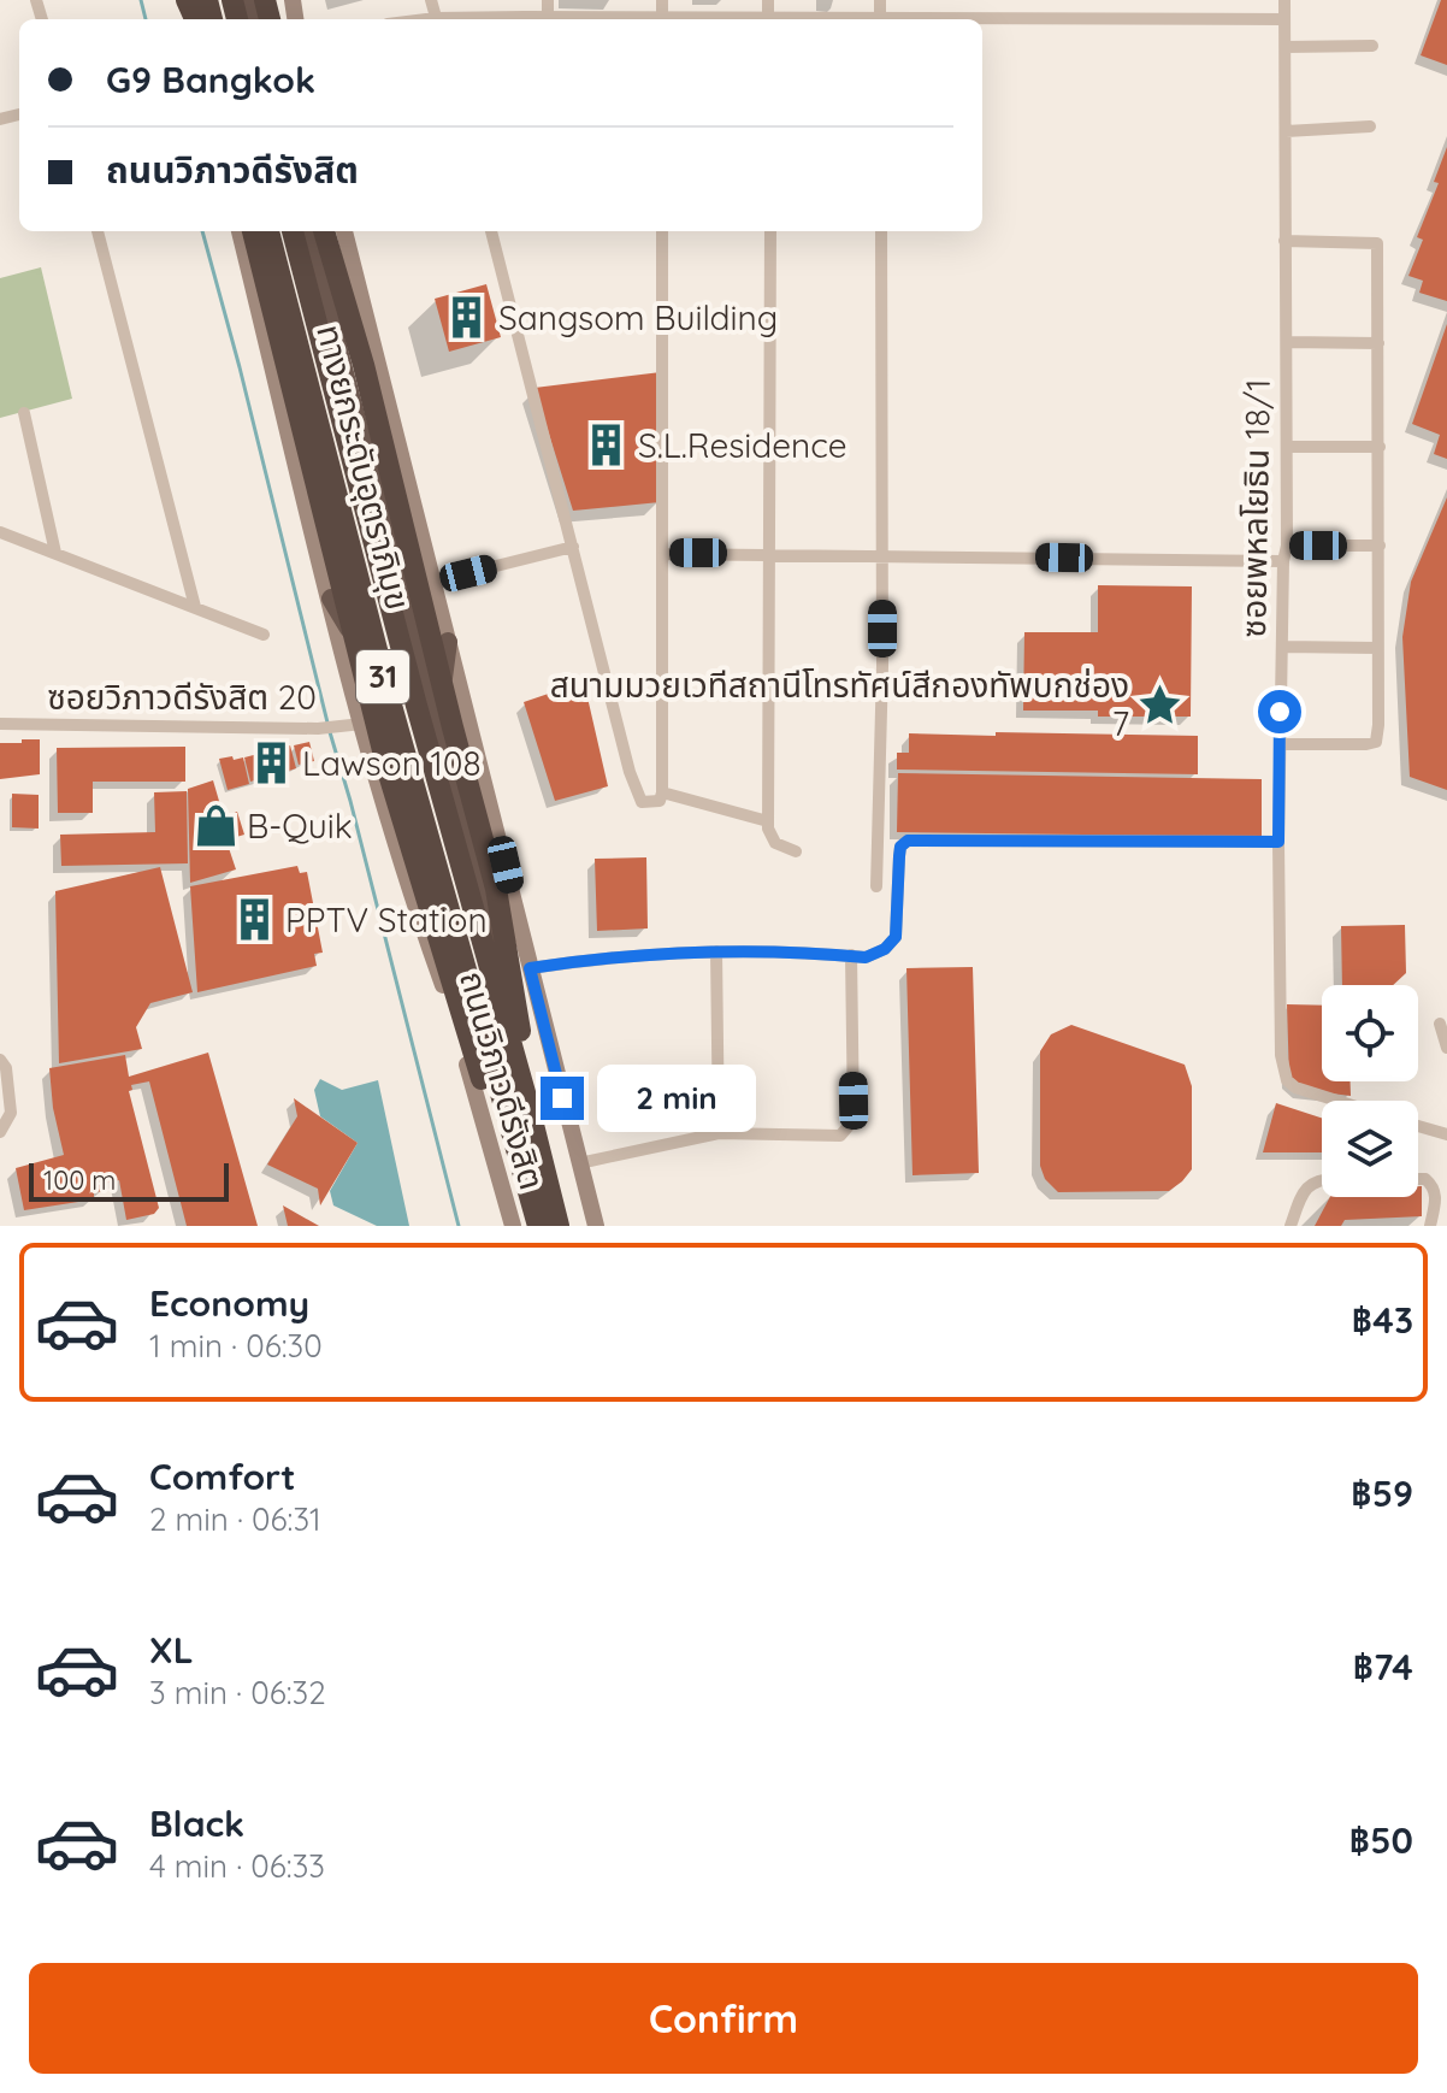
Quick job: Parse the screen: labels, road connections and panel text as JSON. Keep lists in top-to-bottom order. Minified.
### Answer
{"streets":{"highway":["ทางยกระดับอุตราภิมุข","31","ถนนวิภาวดีรังสิต"],"street":["ซอยพหลโยธิน 18/1","ซอยวิภาวดีรังสิต 20"]},"crossings":[["ทางยกระดับอุตราภิมุข","ถนนวิภาวดีรังสิต"],["ซอยวิภาวดีรังสิต 20","ถนนวิภาวดีรังสิต"]],"places":{"building":["Sangsom Building","S.L.Residence","Lawson 108","PPTV Station"],"place":["สนามมวยเวทีสถานีโทรทัศน์สีกองทัพบกช่อง 7"],"shop":["B-Quik"]},"scale_bar":"100 m","page":{"banner":["G9 Bangkok","ถนนวิภาวดีรังสิต"],"bubble":"2 min","scale":"100 m","list":[{"name":"Economy","note":"1 min · 06:30","value":"฿43"},{"name":"Comfort","note":"2 min · 06:31","value":"฿59"},{"name":"XL","note":"3 min · 06:32","value":"฿74"},{"name":"Black","note":"4 min · 06:33","value":"฿50"}],"buttons":"Confirm"}}
